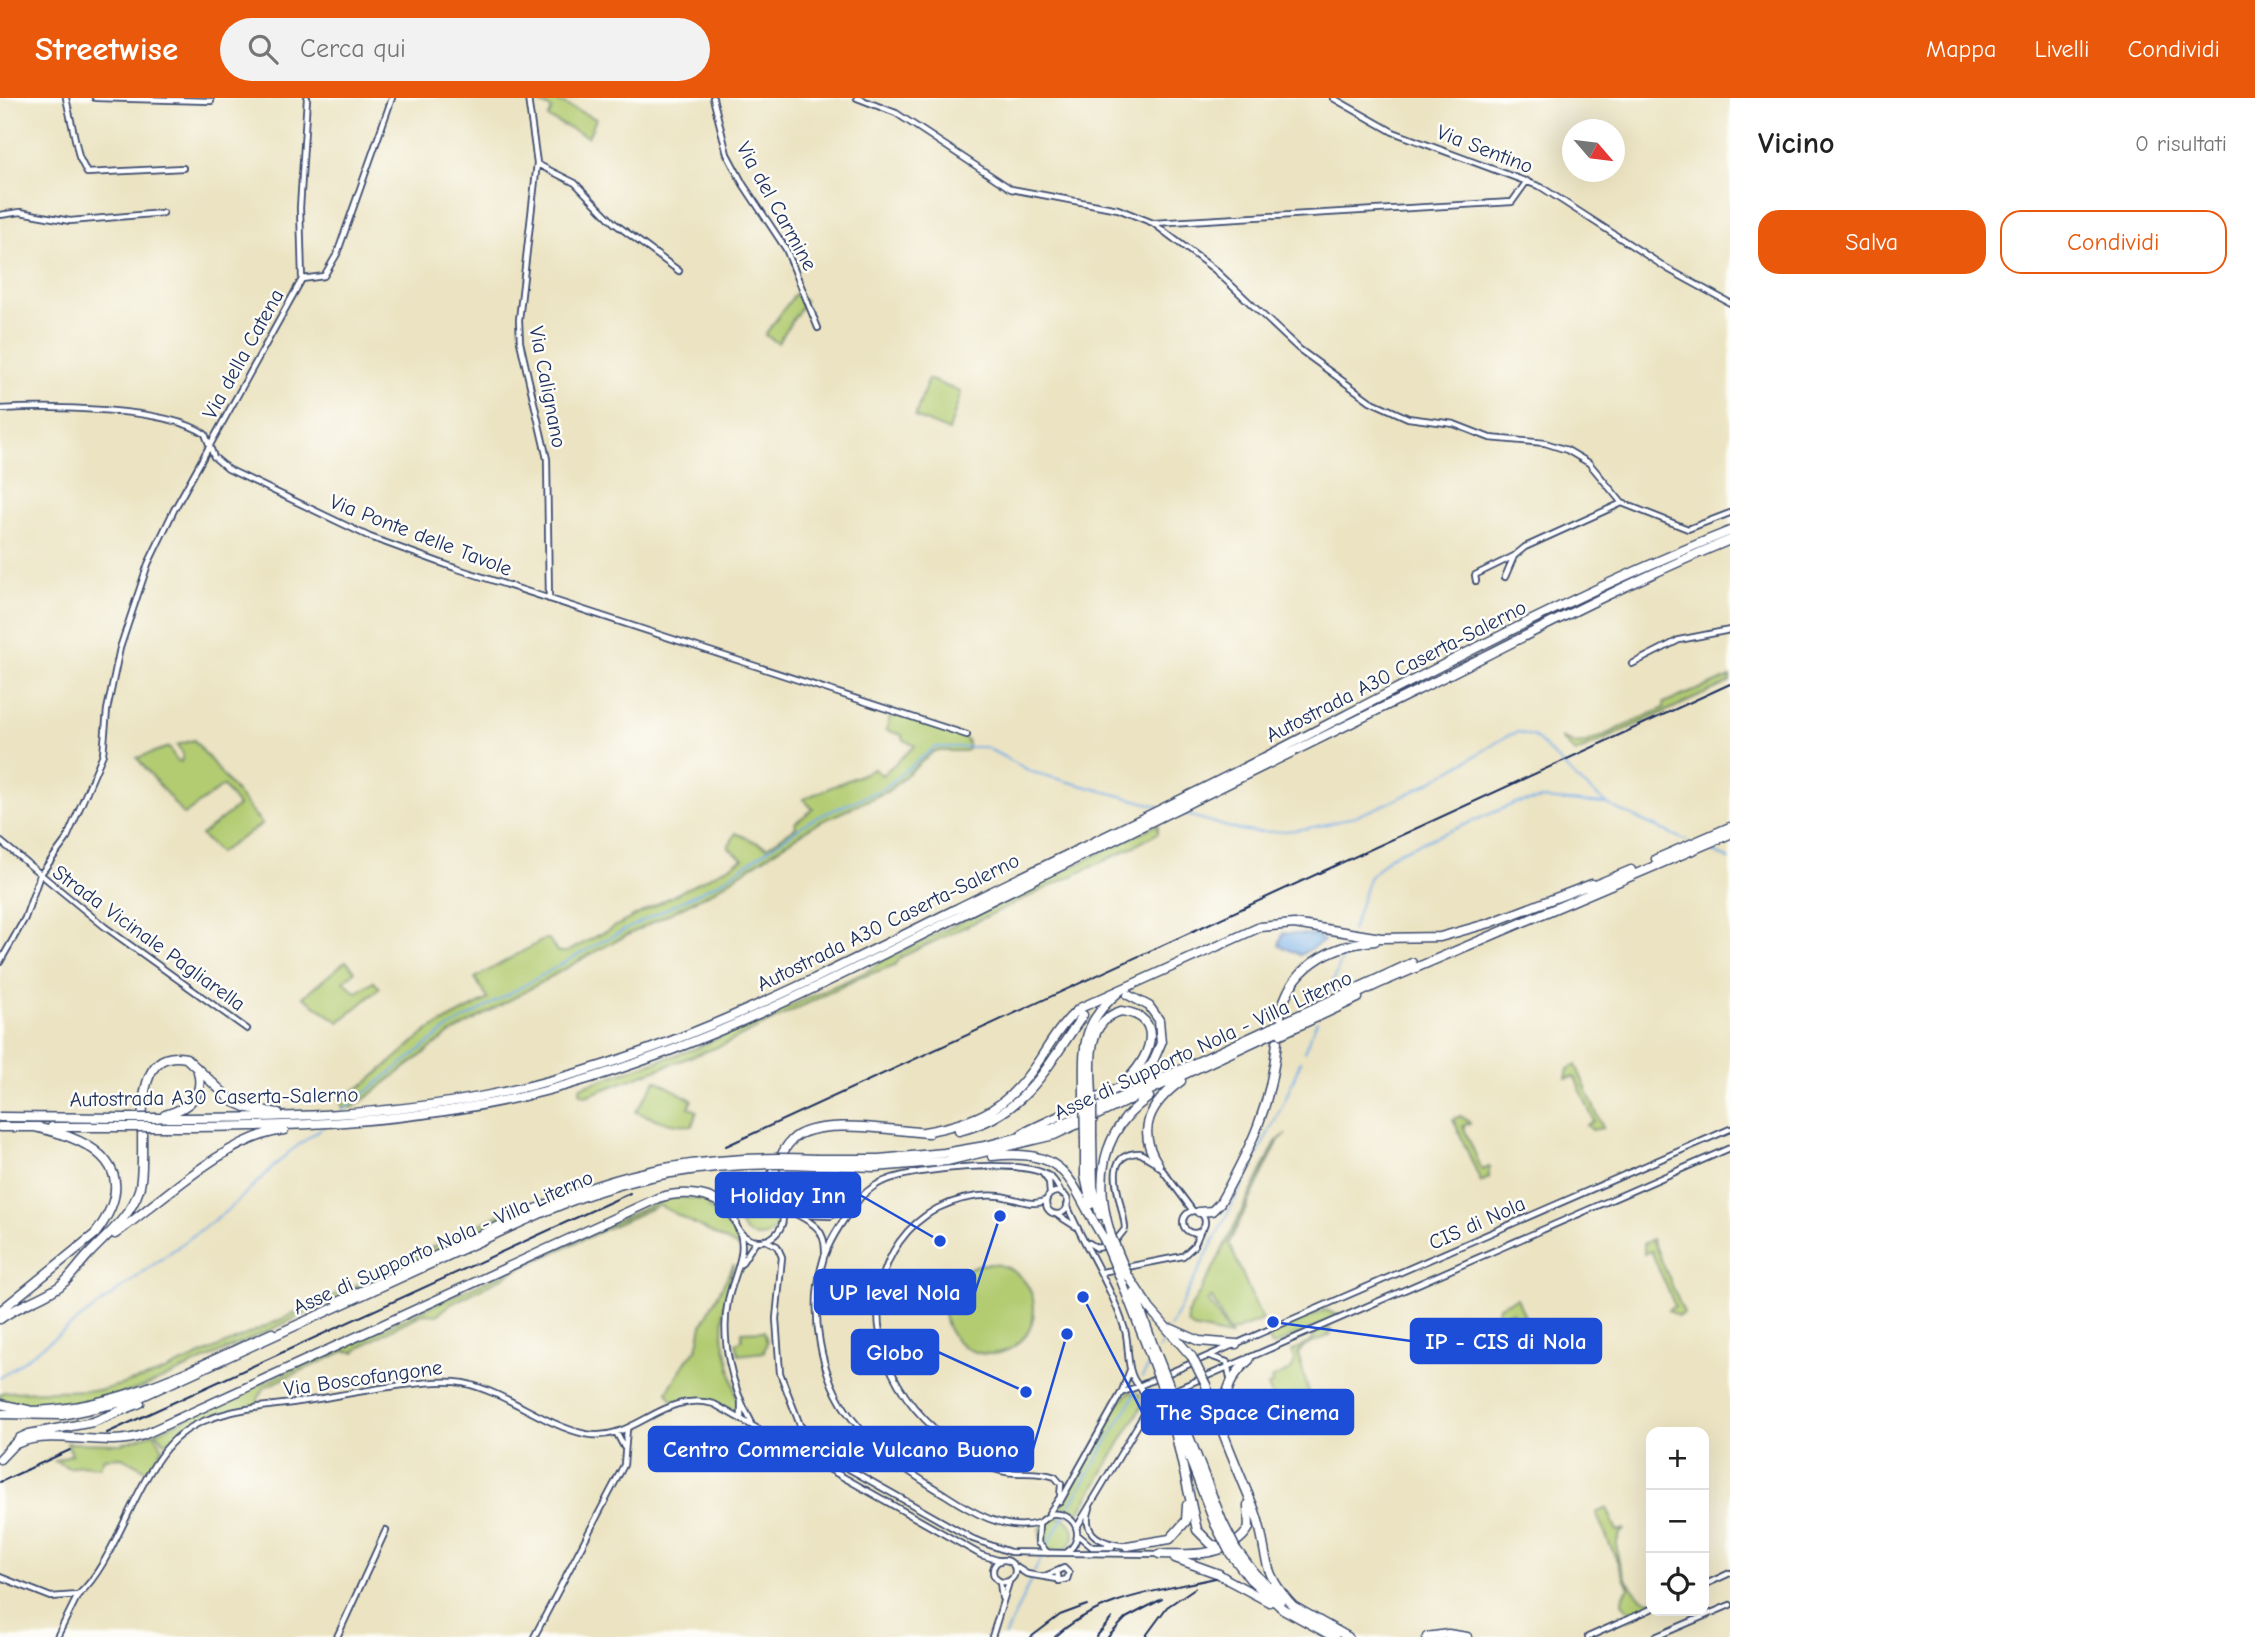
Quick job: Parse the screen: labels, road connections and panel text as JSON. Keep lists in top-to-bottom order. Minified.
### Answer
{"streets":{"highway":["Autostrada A30 Caserta-Salerno","Asse di Supporto Nola - Villa Literno"],"street":["Via Sentino","Via del Carmine","Via della Catena","Via Calignano","Via Ponte delle Tavole","Strada Vicinale Pagliarella","CIS di Nola","Via Boscofangone"]},"crossings":[["Via della Catena","Via Ponte delle Tavole"],["Via della Catena","Strada Vicinale Pagliarella"],["Via Calignano","Via Ponte delle Tavole"]],"places":["UP level Nola","Holiday Inn","The Space Cinema","IP - CIS di Nola","Centro Commerciale Vulcano Buono","Globo"],"north":"bottom right","page":{"header":"Streetwise","search":"Cerca qui","nav":["Mappa","Livelli","Condividi"],"heading":["Vicino","0 risultati"],"buttons":["Salva","Condividi"],"map_buttons":["+","−"]}}
